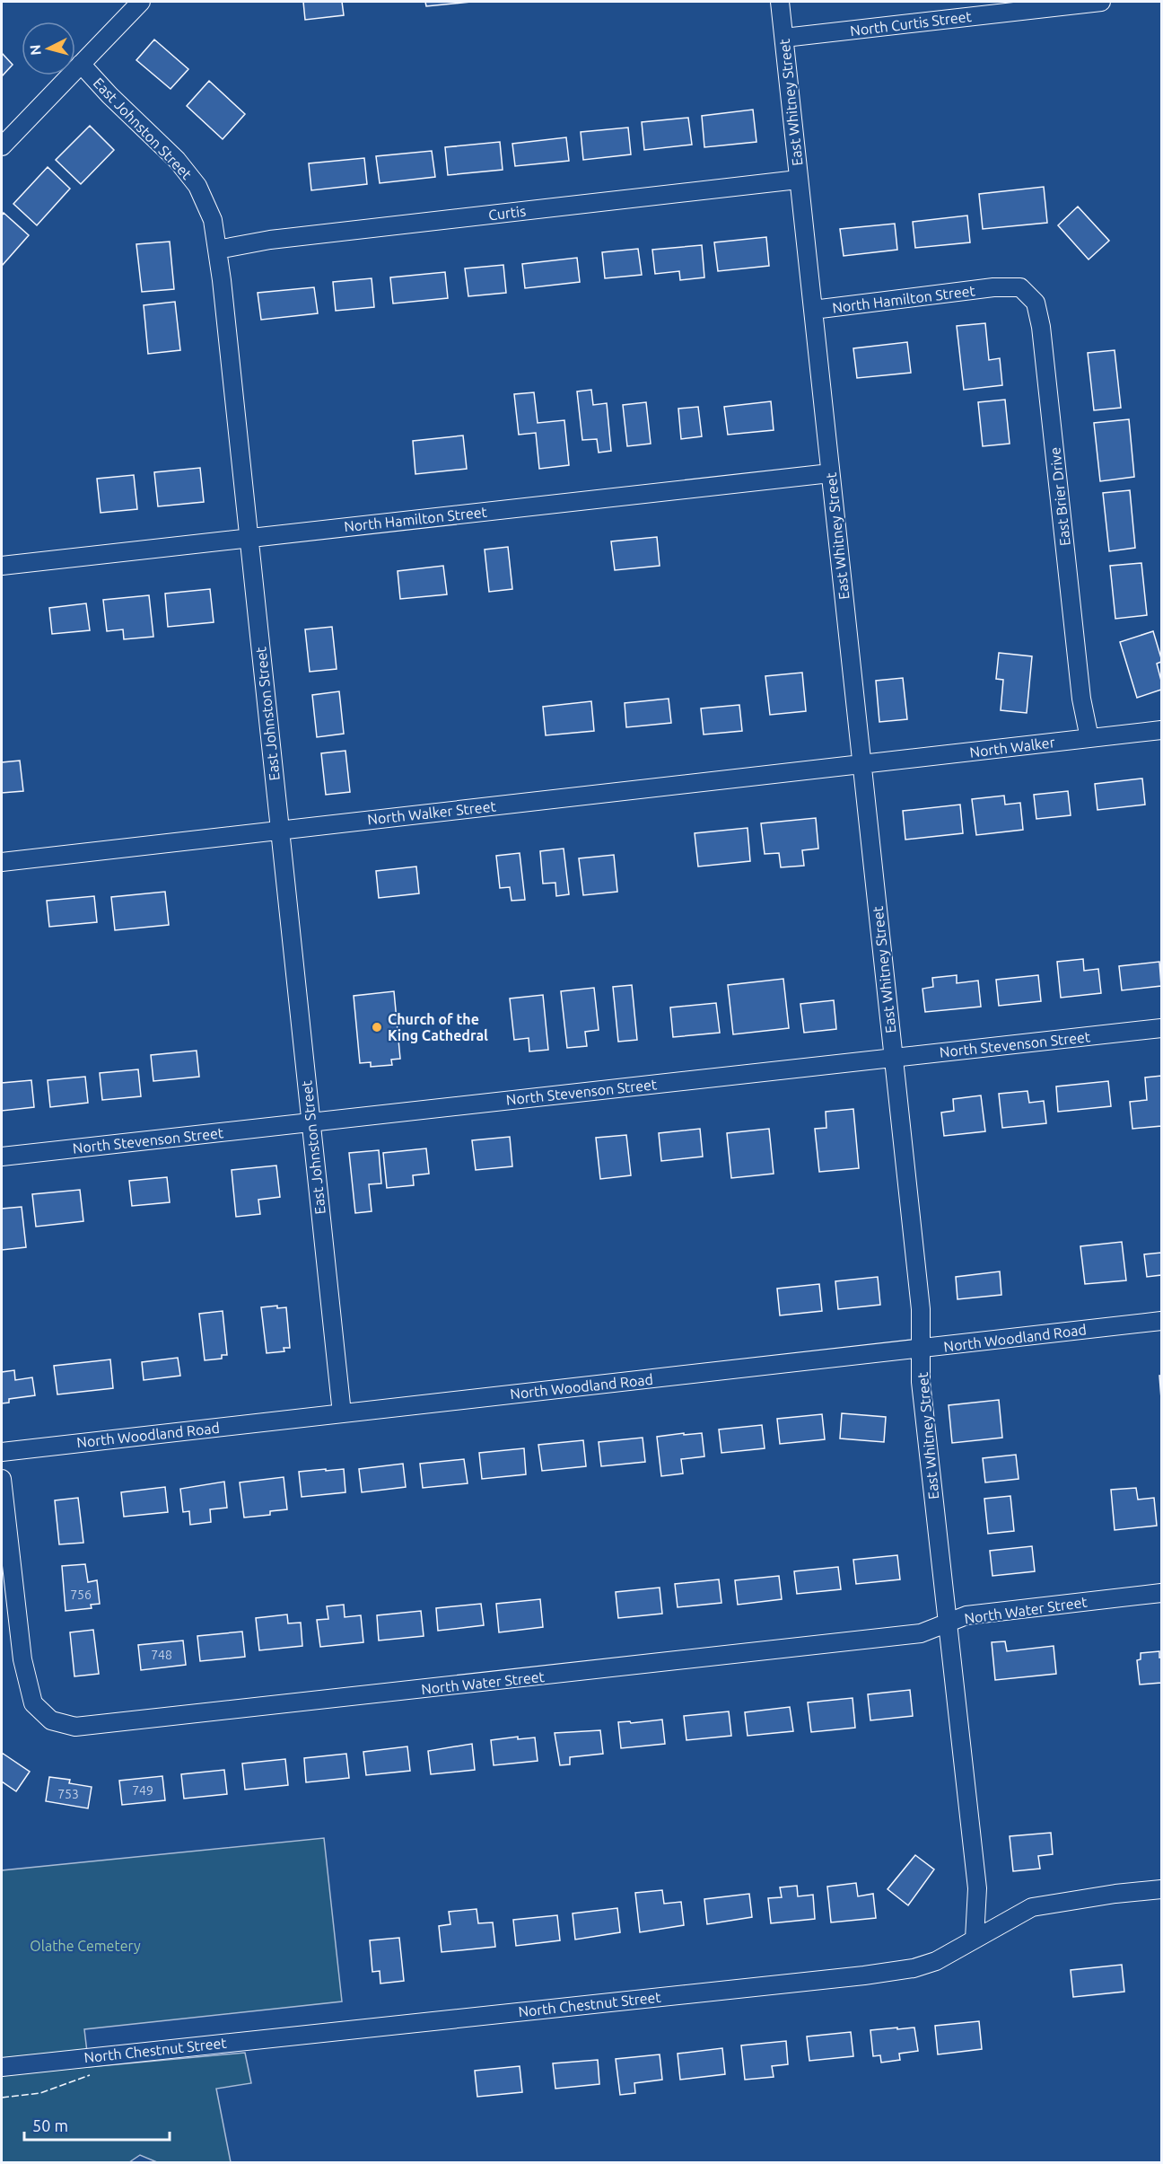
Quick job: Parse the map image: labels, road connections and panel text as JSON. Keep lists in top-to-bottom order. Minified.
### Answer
{"streets":{"street":["North Curtis Street","East Whitney Street","East Johnston Street","Curtis","North Hamilton Street","East Brier Drive","North Walker","North Walker Street","North Stevenson Street","North Woodland Road","North Water Street","North Chestnut Street"]},"crossings":[["North Curtis Street","East Whitney Street"],["East Whitney Street","Curtis"],["East Whitney Street","North Hamilton Street"],["East Whitney Street","North Walker"],["East Whitney Street","North Walker Street"],["East Whitney Street","North Stevenson Street"],["East Whitney Street","North Woodland Road"],["East Whitney Street","North Water Street"],["East Whitney Street","North Chestnut Street"],["East Johnston Street","Curtis"],["East Johnston Street","North Hamilton Street"],["East Johnston Street","North Walker Street"],["East Johnston Street","North Stevenson Street"],["East Johnston Street","North Woodland Road"],["North Hamilton Street","East Brier Drive"],["East Brier Drive","North Walker"],["North Walker","North Walker Street"]],"parks":["Olathe Cemetery"],"places":["Church of the King Cathedral"],"house_numbers":["756","748","749","753"],"scale_bar":"50 m","north":"left"}
